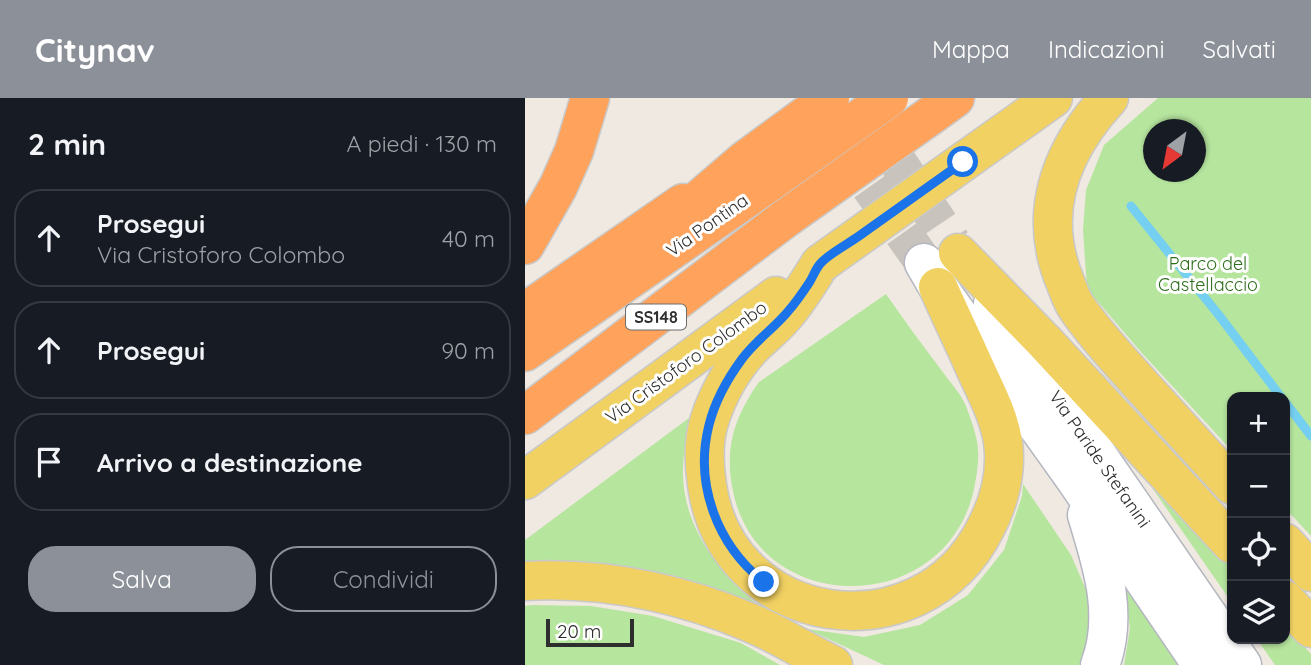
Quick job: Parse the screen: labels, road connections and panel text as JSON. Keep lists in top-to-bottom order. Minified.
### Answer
{"streets":{"highway":["Via Pontina","SS148"],"main road":["Via Cristoforo Colombo"],"street":["Via Paride Stefanini"]},"parks":["Parco del Castellaccio"],"scale_bar":"20 m","north":"bottom left","page":{"header":"Citynav","nav":["Mappa","Indicazioni","Salvati"],"heading":["2 min","A piedi · 130 m"],"list":[["Prosegui","Via Cristoforo Colombo","40 m"],["Prosegui","90 m"],"Arrivo a destinazione"],"map_buttons":["+","−"],"buttons":["Salva","Condividi"],"scale":"20 m"}}
